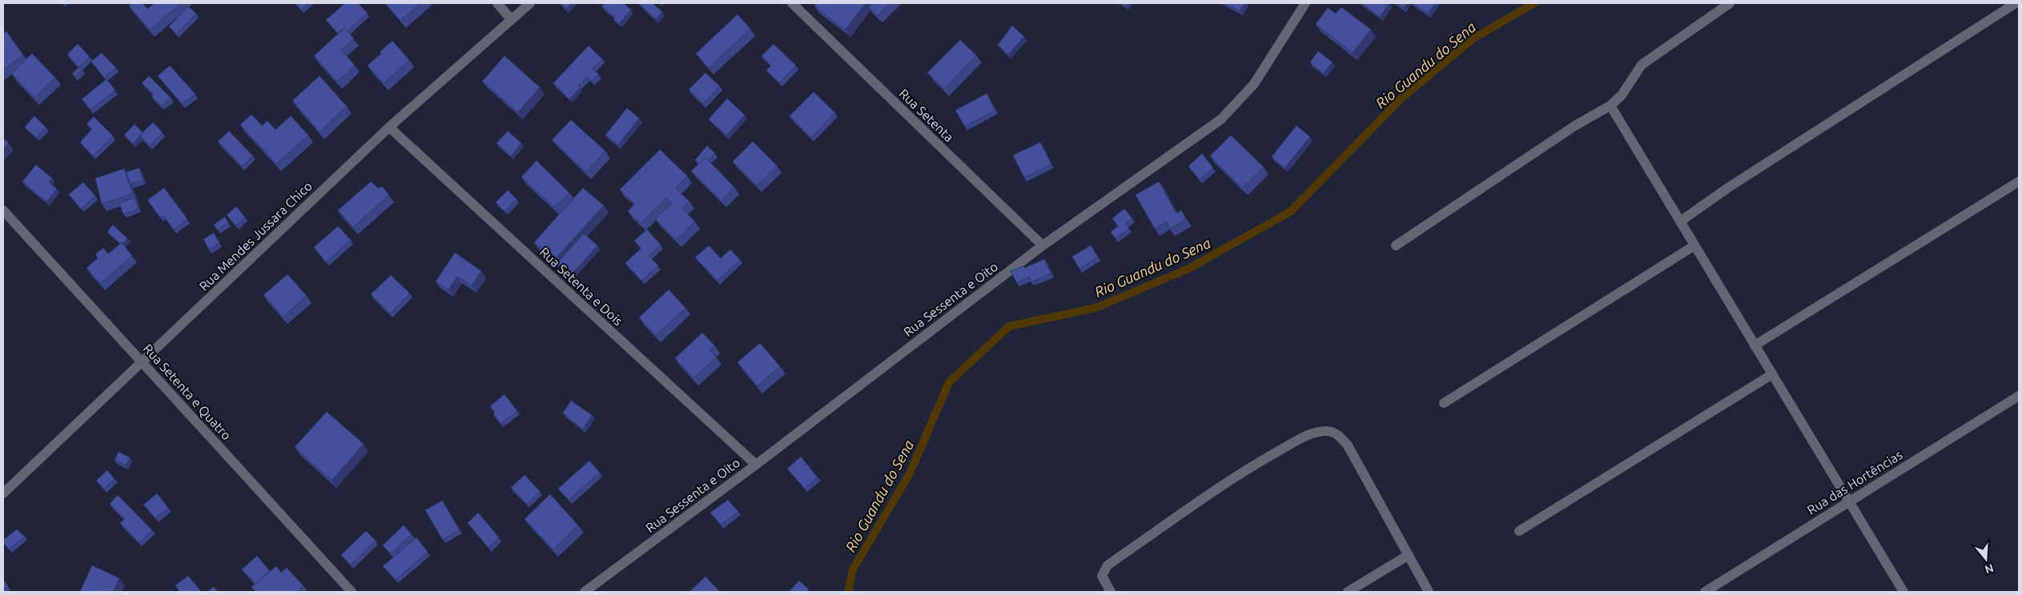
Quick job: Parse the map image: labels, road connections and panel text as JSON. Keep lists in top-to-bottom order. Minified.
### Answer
{"streets":{"street":["Rua Setenta","Rua Mendes Jussara Chico","Rua Setenta e Dois","Rua Sessenta e Oito","Rua Setenta e Quatro","Rua das Hortências"]},"crossings":[["Rua Setenta","Rua Sessenta e Oito"],["Rua Mendes Jussara Chico","Rua Setenta e Dois"],["Rua Mendes Jussara Chico","Rua Setenta e Quatro"],["Rua Setenta e Dois","Rua Sessenta e Oito"]],"water":["Rio Guandu do Sena"],"north":"bottom"}
